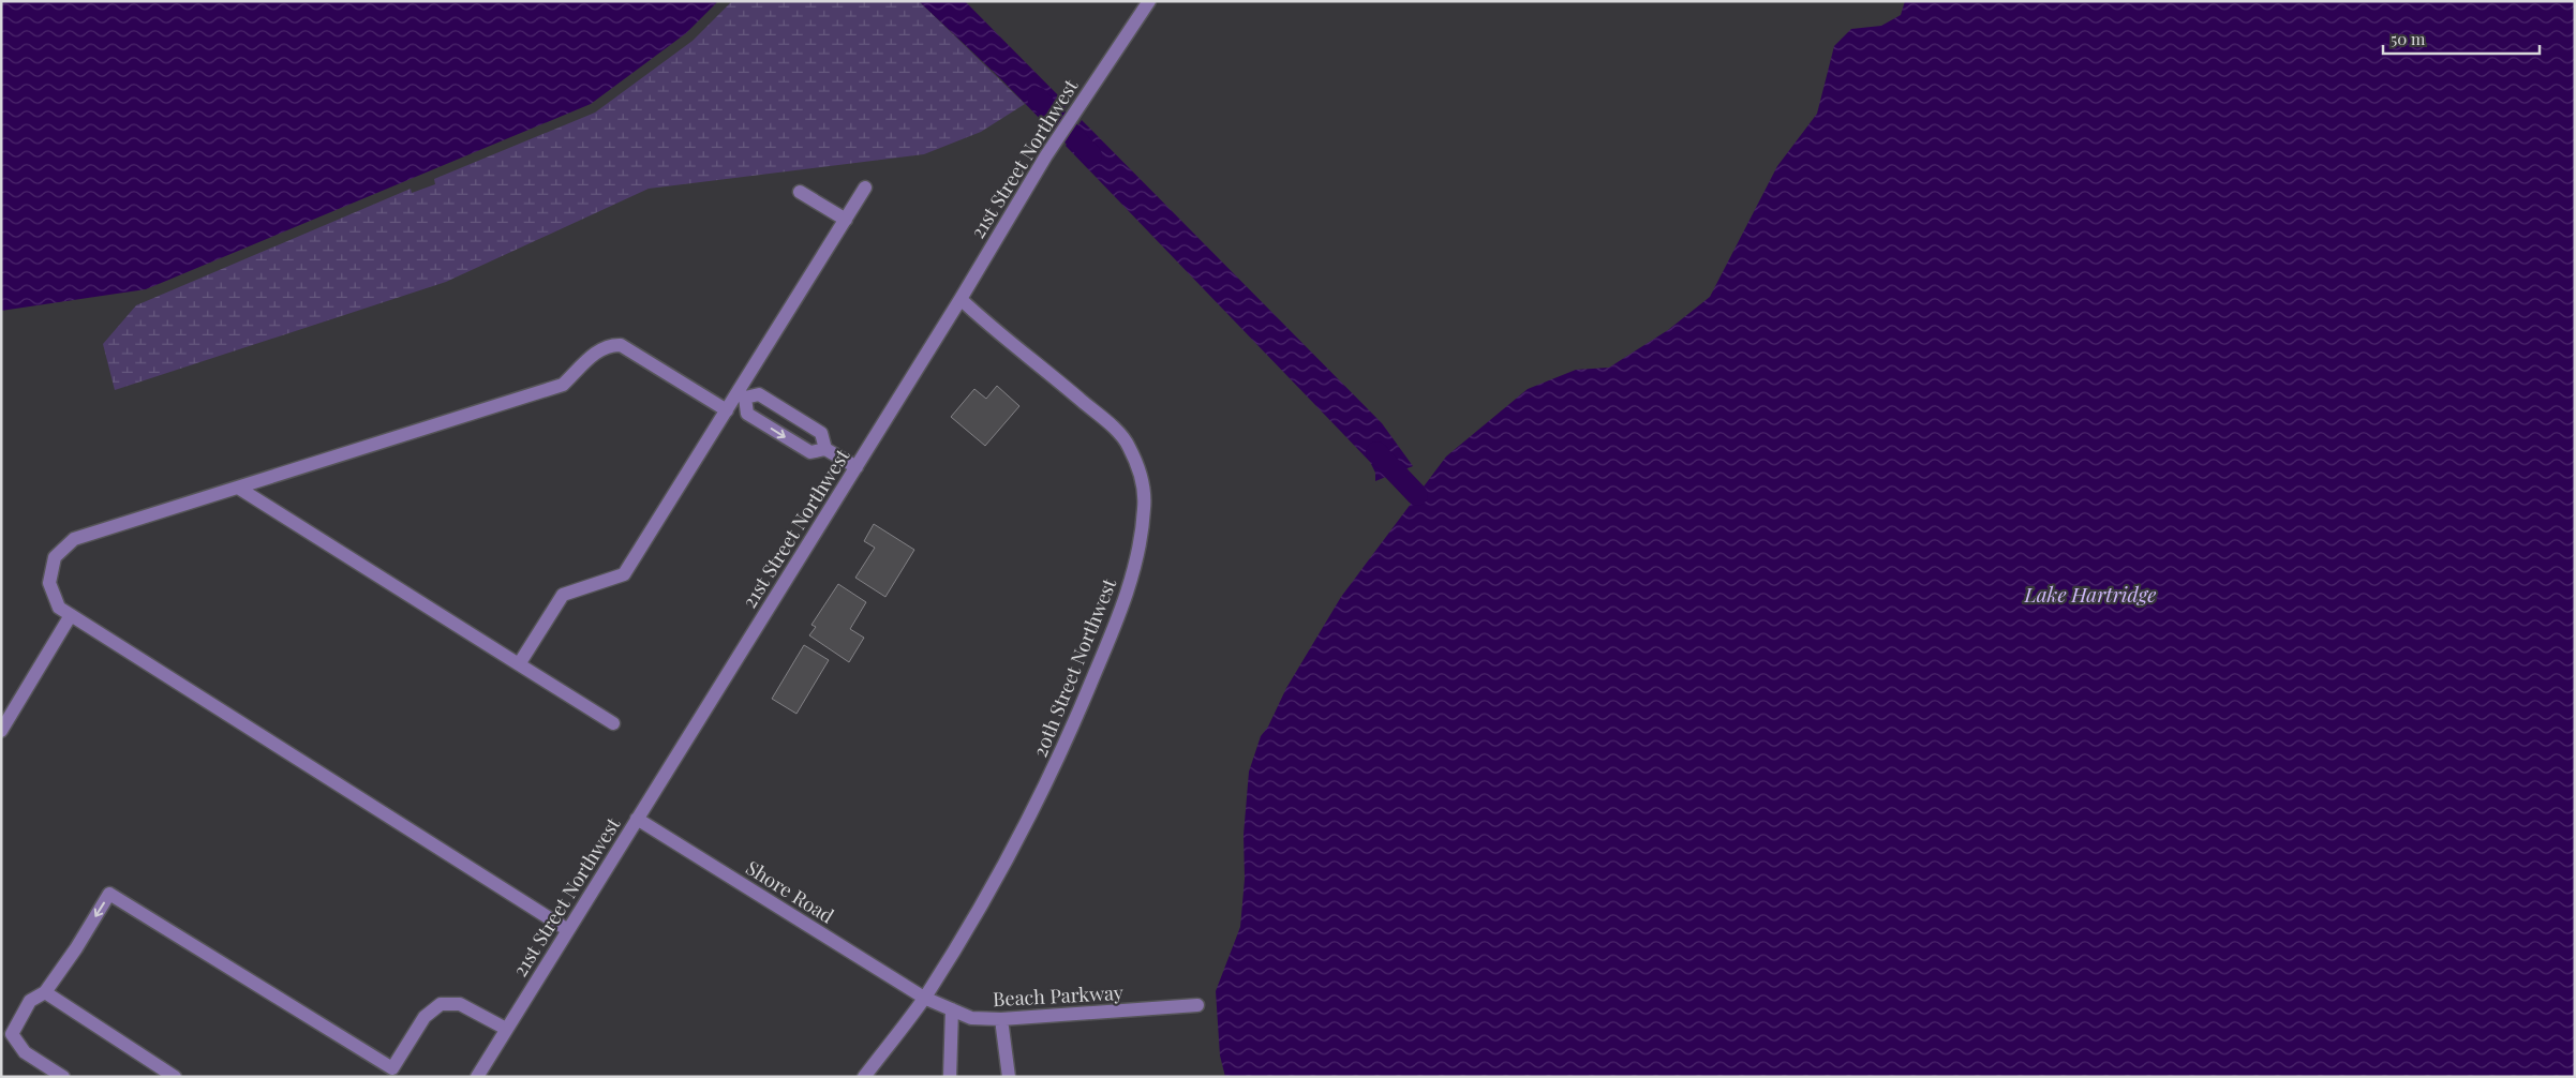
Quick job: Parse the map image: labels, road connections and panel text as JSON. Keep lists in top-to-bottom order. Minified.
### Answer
{"streets":{"street":["21st Street Northwest","20th Street Northwest","Shore Road","Beach Parkway"]},"crossings":[["21st Street Northwest","20th Street Northwest"],["21st Street Northwest","Shore Road"],["20th Street Northwest","Shore Road"],["20th Street Northwest","Beach Parkway"],["Shore Road","Beach Parkway"]],"water":["Lake Hartridge"],"scale_bar":"50 m"}
